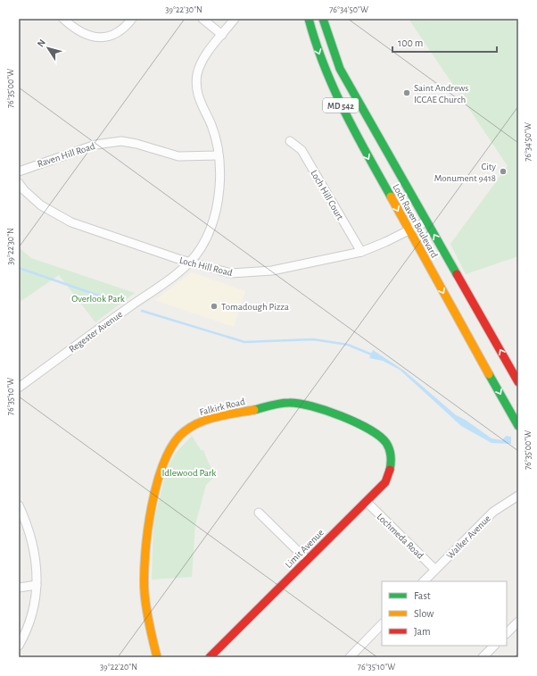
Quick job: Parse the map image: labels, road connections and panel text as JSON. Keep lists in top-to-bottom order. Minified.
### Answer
{"streets":{"main road":["MD 542","Loch Raven Boulevard","Falkirk Road","Limit Avenue"],"street":["Raven Hill Road","Loch Hill Court","Loch Hill Road","Regester Avenue","Lochmeda Road","Walker Avenue"]},"crossings":[["Raven Hill Road","Regester Avenue"],["Loch Hill Court","Loch Hill Road"],["Loch Raven Boulevard","Loch Hill Road"],["Loch Hill Road","Regester Avenue"],["Falkirk Road","Limit Avenue"],["Lochmeda Road","Walker Avenue"],["Lochmeda Road","Limit Avenue"]],"parks":["Overlook Park","Idlewood Park"],"places":["Saint Andrews ICCAE Church","City Monument 9418","Tomadough Pizza"],"legend":["Fast","Slow","Jam"],"scale_bar":"100 m","north":"top left","coordinates":["39°22'30\"N","76°34'50\"W","76°35'00\"W","76°35'10\"W","39°22'20\"N"]}
